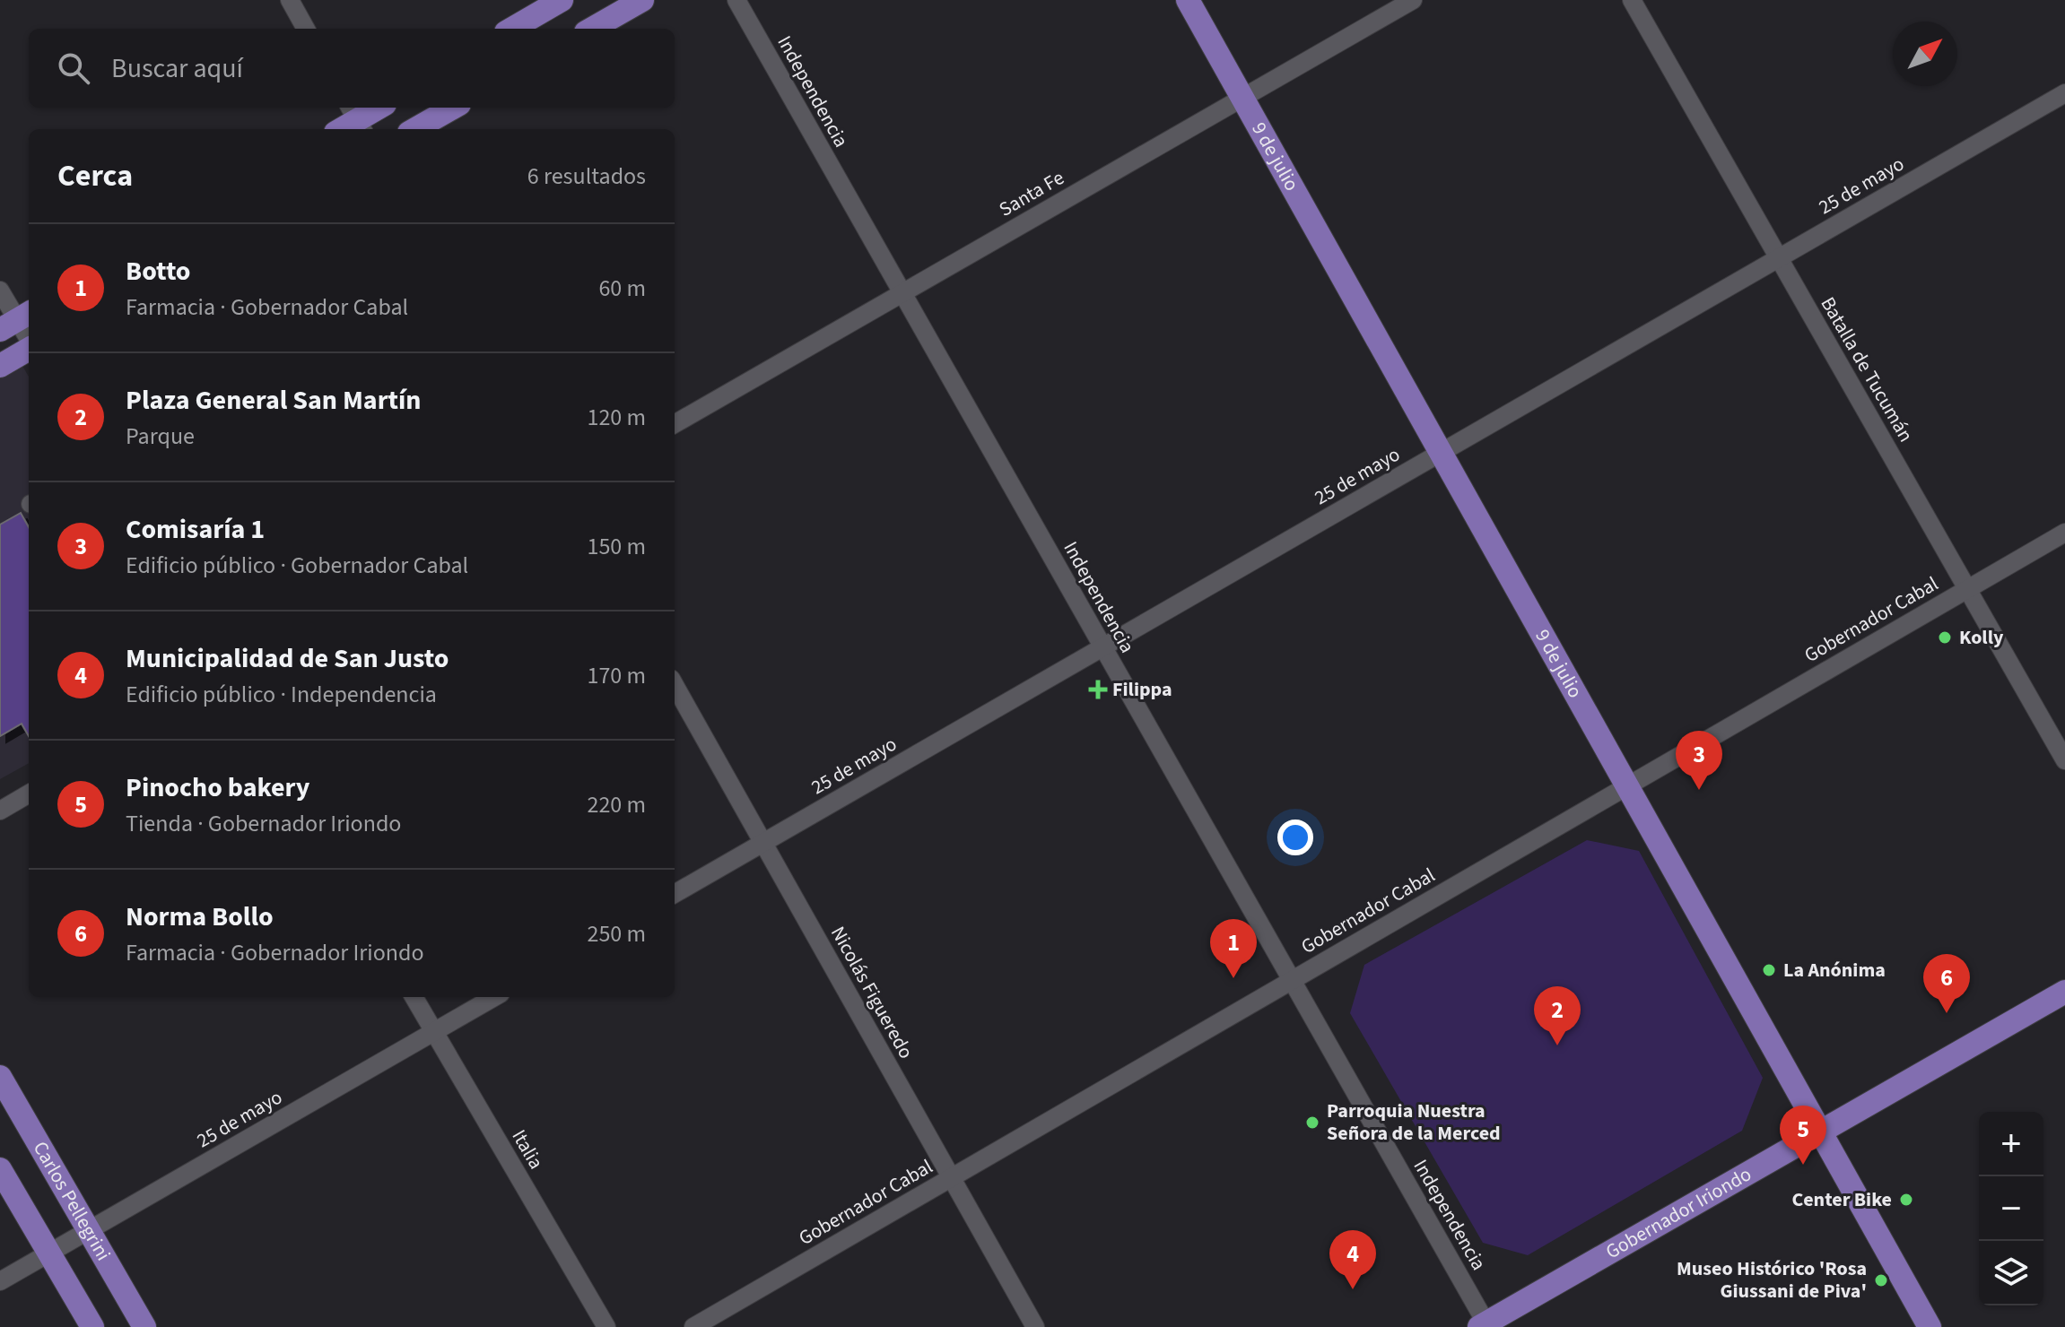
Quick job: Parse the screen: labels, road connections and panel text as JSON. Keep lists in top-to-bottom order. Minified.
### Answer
{"streets":{"main road":["9 de julio","Carlos Pellegrini","Gobernador Iriondo"],"street":["Independencia","25 de mayo","Santa Fe","Batalla de Tucumán","Gobernador Cabal","Nicolás Figueredo","Italia"]},"crossings":[["Independencia","25 de mayo"],["Independencia","Santa Fe"],["Independencia","Gobernador Cabal"],["Independencia","Gobernador Iriondo"],["9 de julio","25 de mayo"],["9 de julio","Santa Fe"],["9 de julio","Gobernador Cabal"],["9 de julio","Gobernador Iriondo"],["25 de mayo","Batalla de Tucumán"],["25 de mayo","Nicolás Figueredo"],["25 de mayo","Italia"],["25 de mayo","Carlos Pellegrini"],["Batalla de Tucumán","Gobernador Cabal"],["Gobernador Cabal","Nicolás Figueredo"]],"places":{"other":["Kolly","La Anónima","Parroquia Nuestra Señora de la Merced","Center Bike","Museo Histórico 'Rosa Giussani de Piva'"],"health":["Filippa"]},"north":"top right","page":{"search":"Buscar aquí","heading":["Cerca","6 resultados"],"list":[{"mark":"1","name":"Botto","note":"Farmacia · Gobernador Cabal","value":"60 m"},{"mark":"2","name":"Plaza General San Martín","note":"Parque","value":"120 m"},{"mark":"3","name":"Comisaría 1","note":"Edificio público · Gobernador Cabal","value":"150 m"},{"mark":"4","name":"Municipalidad de San Justo","note":"Edificio público · Independencia","value":"170 m"},{"mark":"5","name":"Pinocho bakery","note":"Tienda · Gobernador Iriondo","value":"220 m"},{"mark":"6","name":"Norma Bollo","note":"Farmacia · Gobernador Iriondo","value":"250 m"}],"pins":["3","1","6","2","5","4"],"map_buttons":["+","−"]}}
